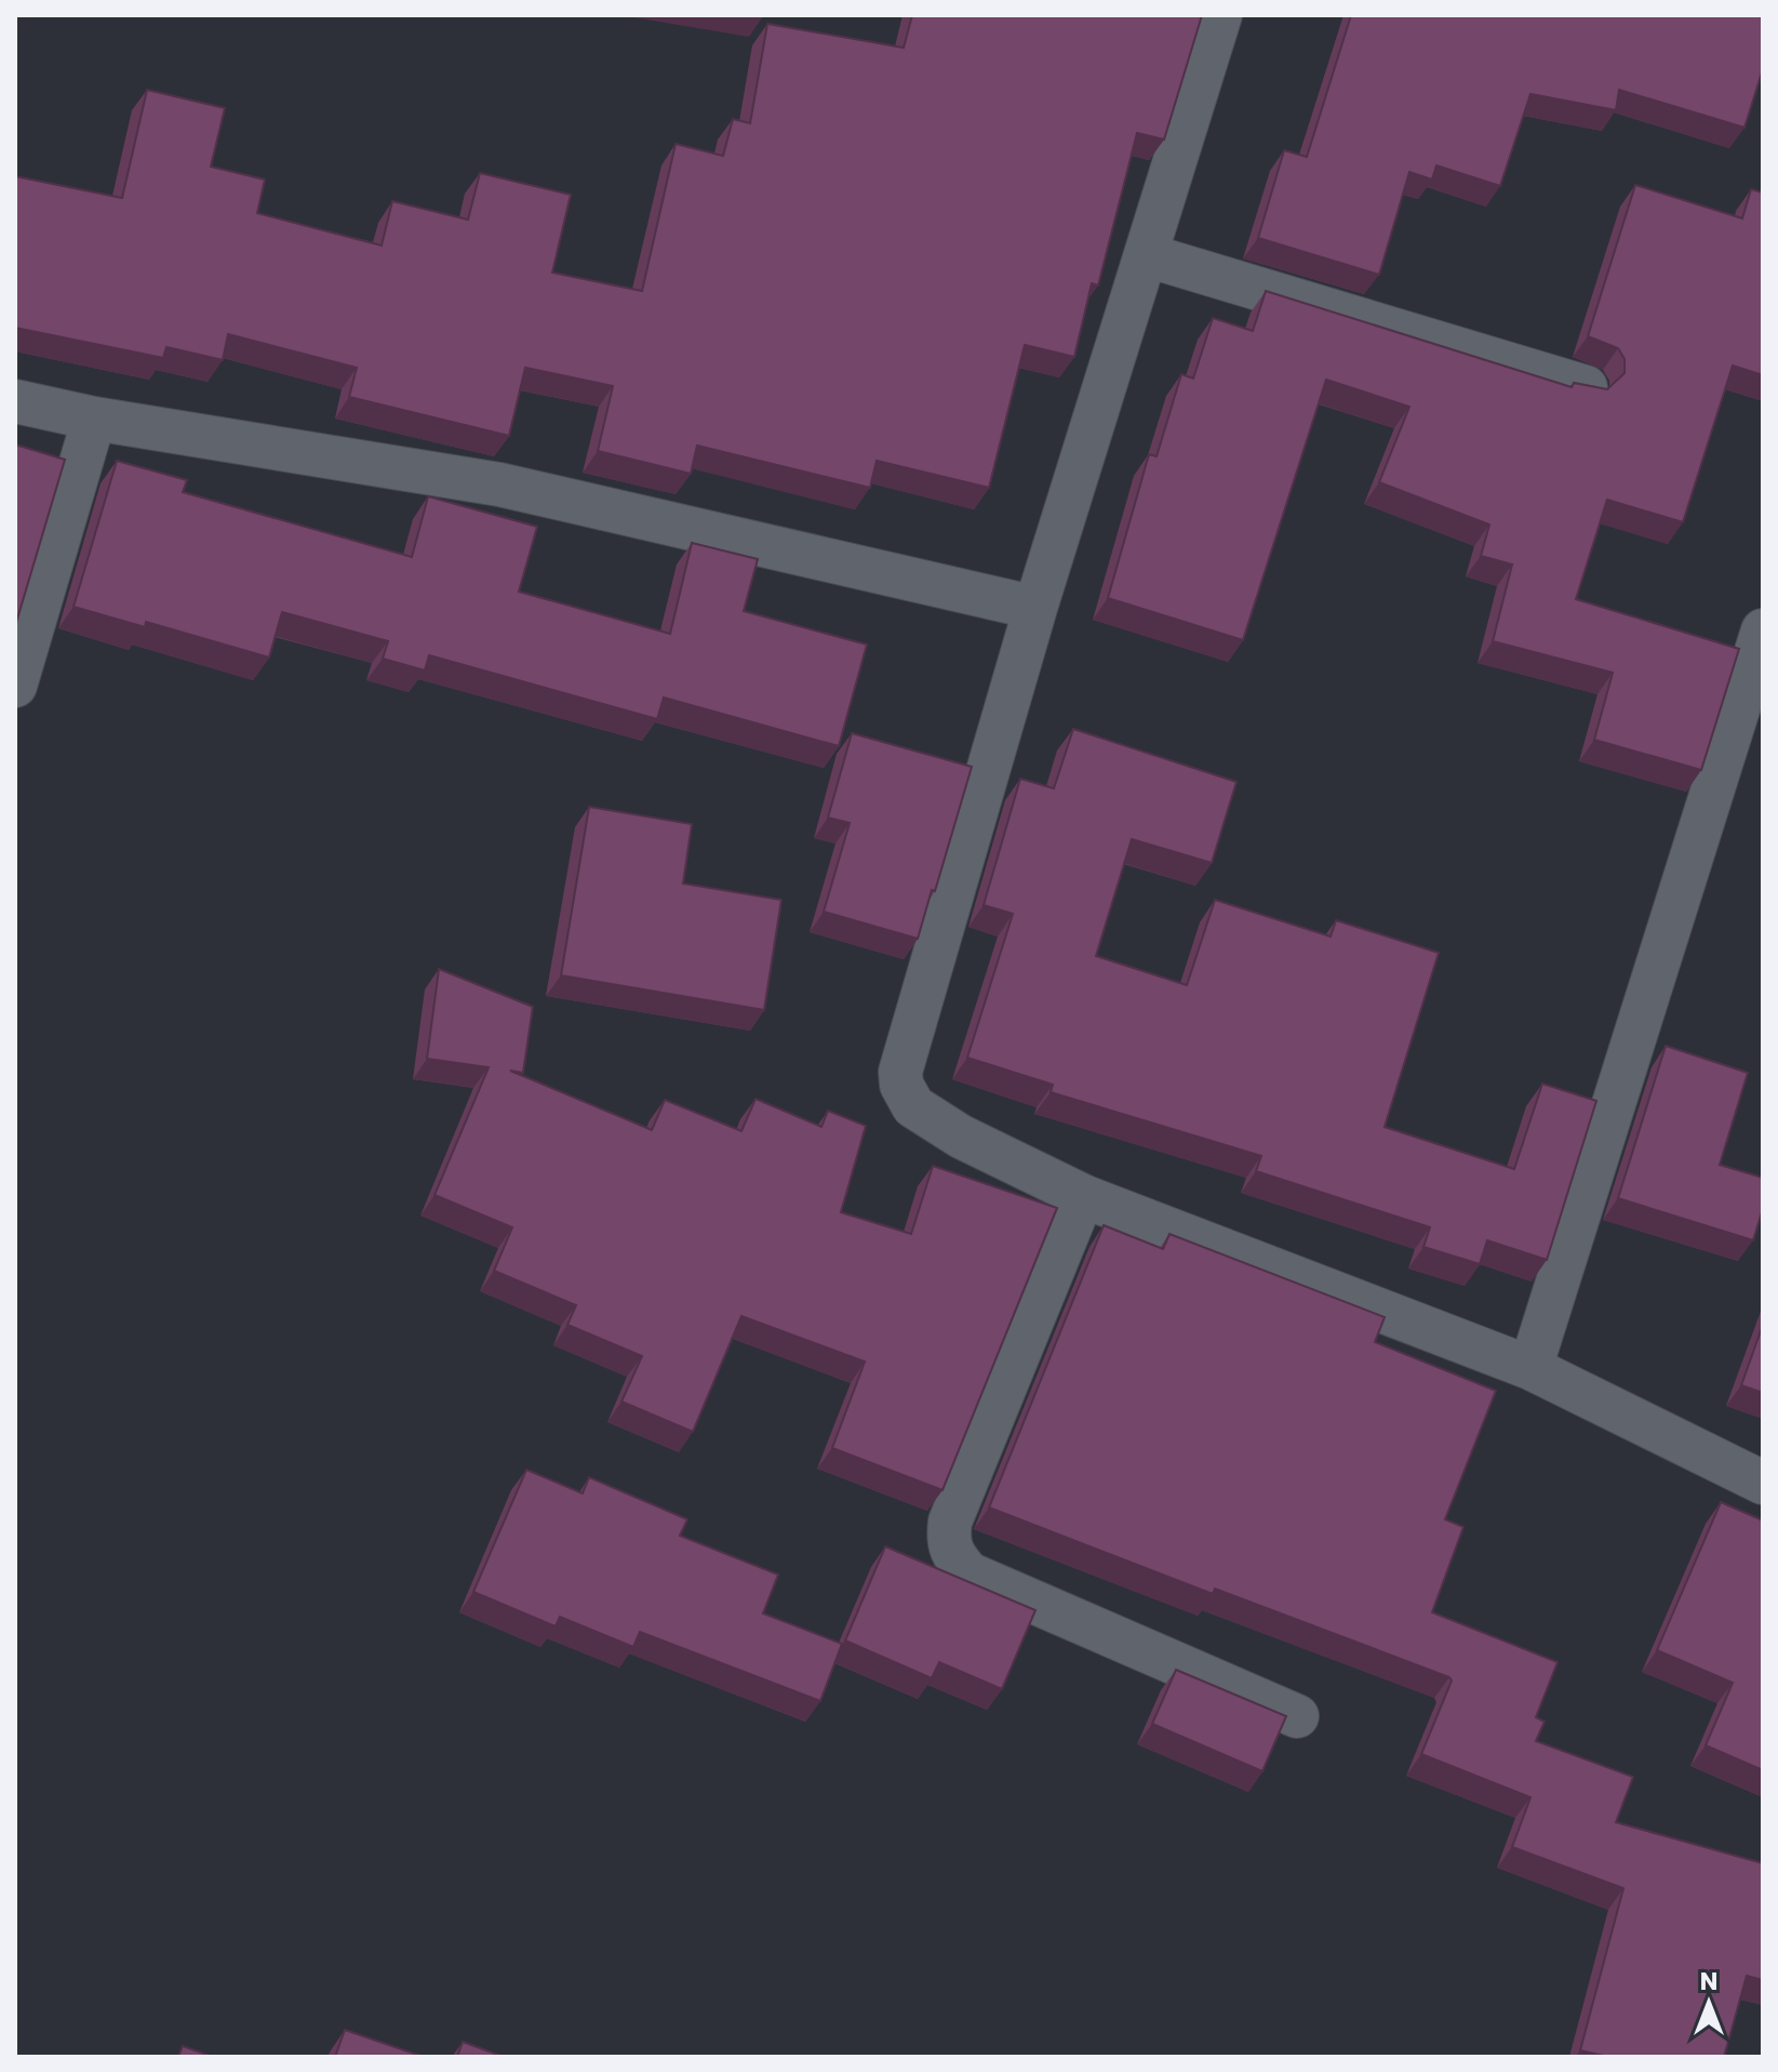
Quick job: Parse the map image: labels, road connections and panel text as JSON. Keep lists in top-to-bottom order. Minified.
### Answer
{"north":"top"}
